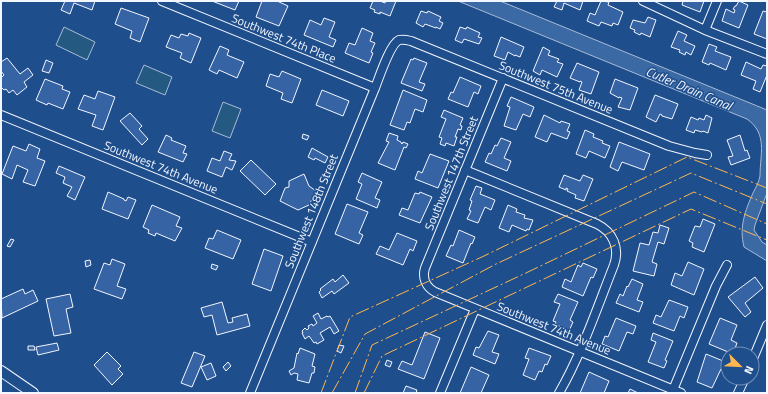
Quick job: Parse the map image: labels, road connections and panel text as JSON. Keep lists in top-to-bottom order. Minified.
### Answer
{"streets":{"street":["Southwest 74th Place","Southwest 75th Avenue","Southwest 74th Avenue","Southwest 147th Street","Southwest 148th Street"]},"crossings":[["Southwest 74th Place","Southwest 148th Street"],["Southwest 75th Avenue","Southwest 147th Street"],["Southwest 75th Avenue","Southwest 148th Street"],["Southwest 74th Avenue","Southwest 147th Street"],["Southwest 74th Avenue","Southwest 148th Street"]],"water":["Cutler Drain Canal"],"north":"bottom right"}
